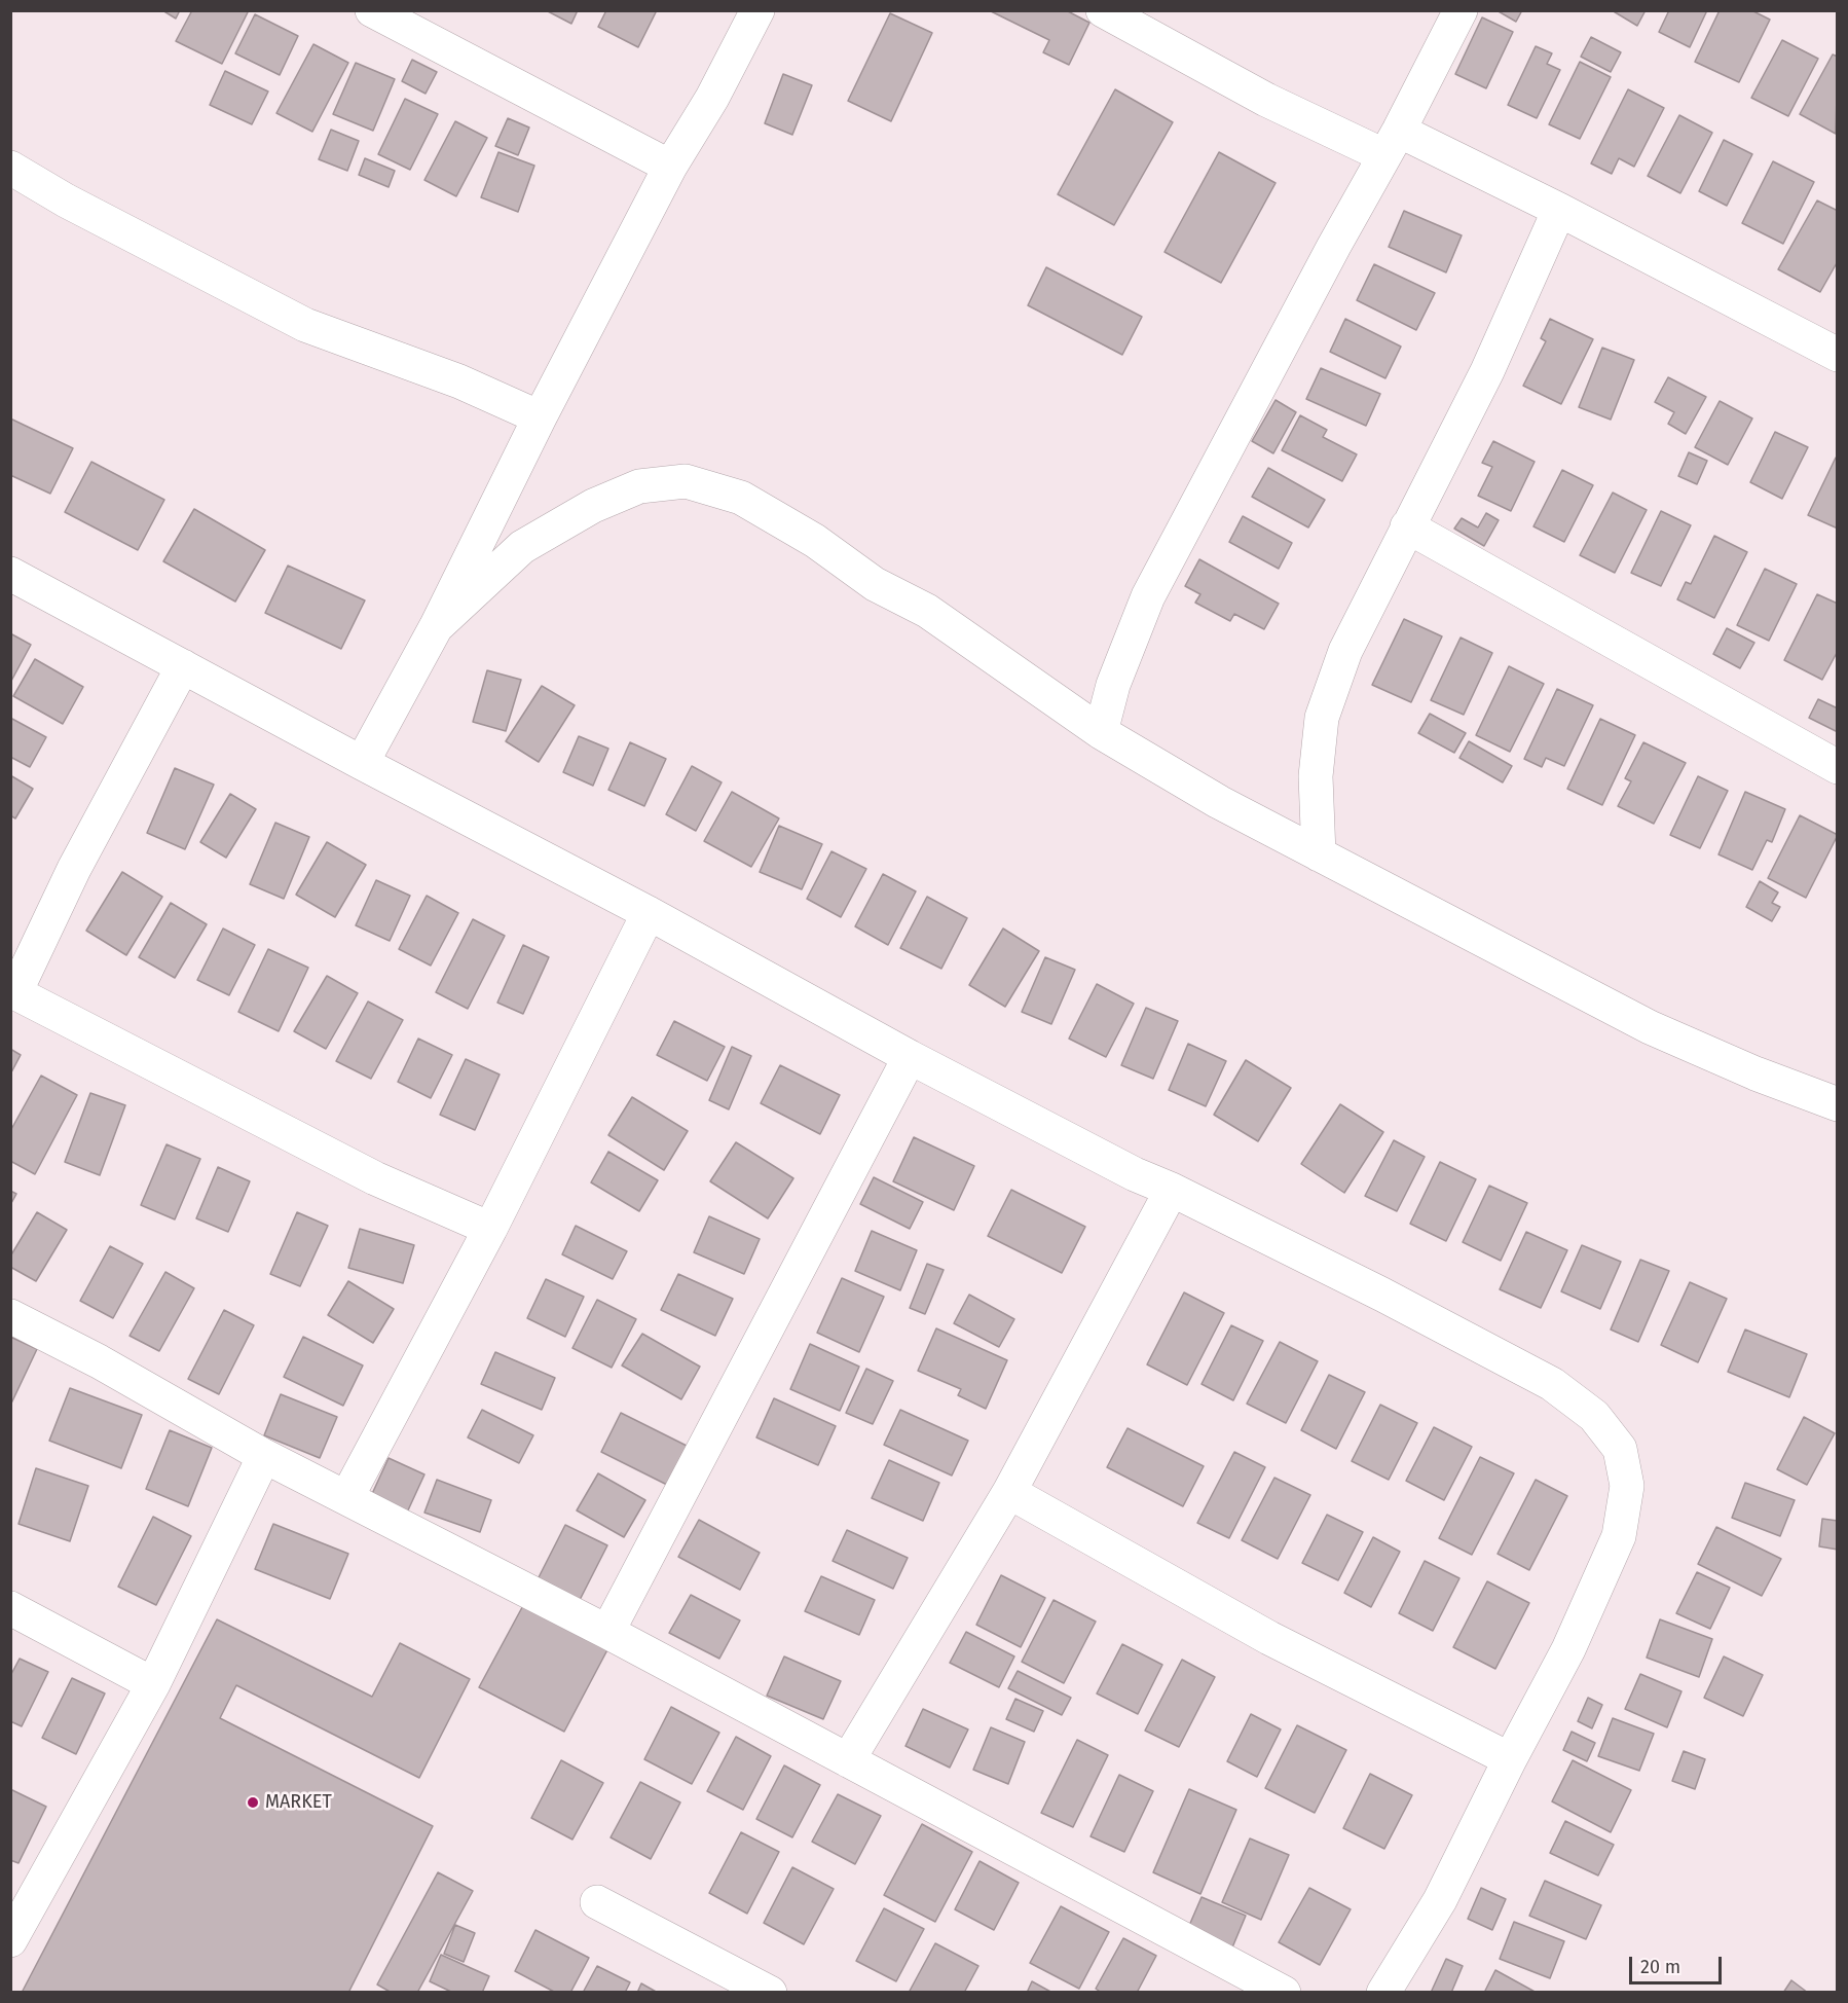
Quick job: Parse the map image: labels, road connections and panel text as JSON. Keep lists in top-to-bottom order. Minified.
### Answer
{"places":["MARKET"],"scale_bar":"20 m"}
